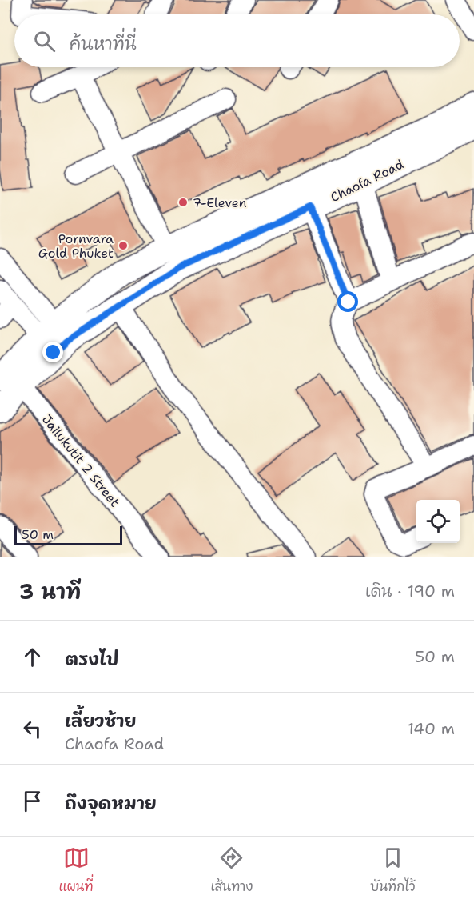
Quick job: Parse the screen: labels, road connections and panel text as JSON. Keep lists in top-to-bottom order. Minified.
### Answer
{"streets":{"main road":["Chaofa Road"],"street":["Jailukutit 2 Street"]},"crossings":[["Chaofa Road","Jailukutit 2 Street"]],"places":["7-Eleven","Pornvara Gold Phuket"],"scale_bar":"50 m","page":{"search":"ค้นหาที่นี่","scale":"50 m","heading":["3 นาที","เดิน · 190 m"],"list":[["ตรงไป","50 m"],["เลี้ยวซ้าย","Chaofa Road","140 m"],"ถึงจุดหมาย"],"nav":["แผนที่","เส้นทาง","บันทึกไว้"]}}
